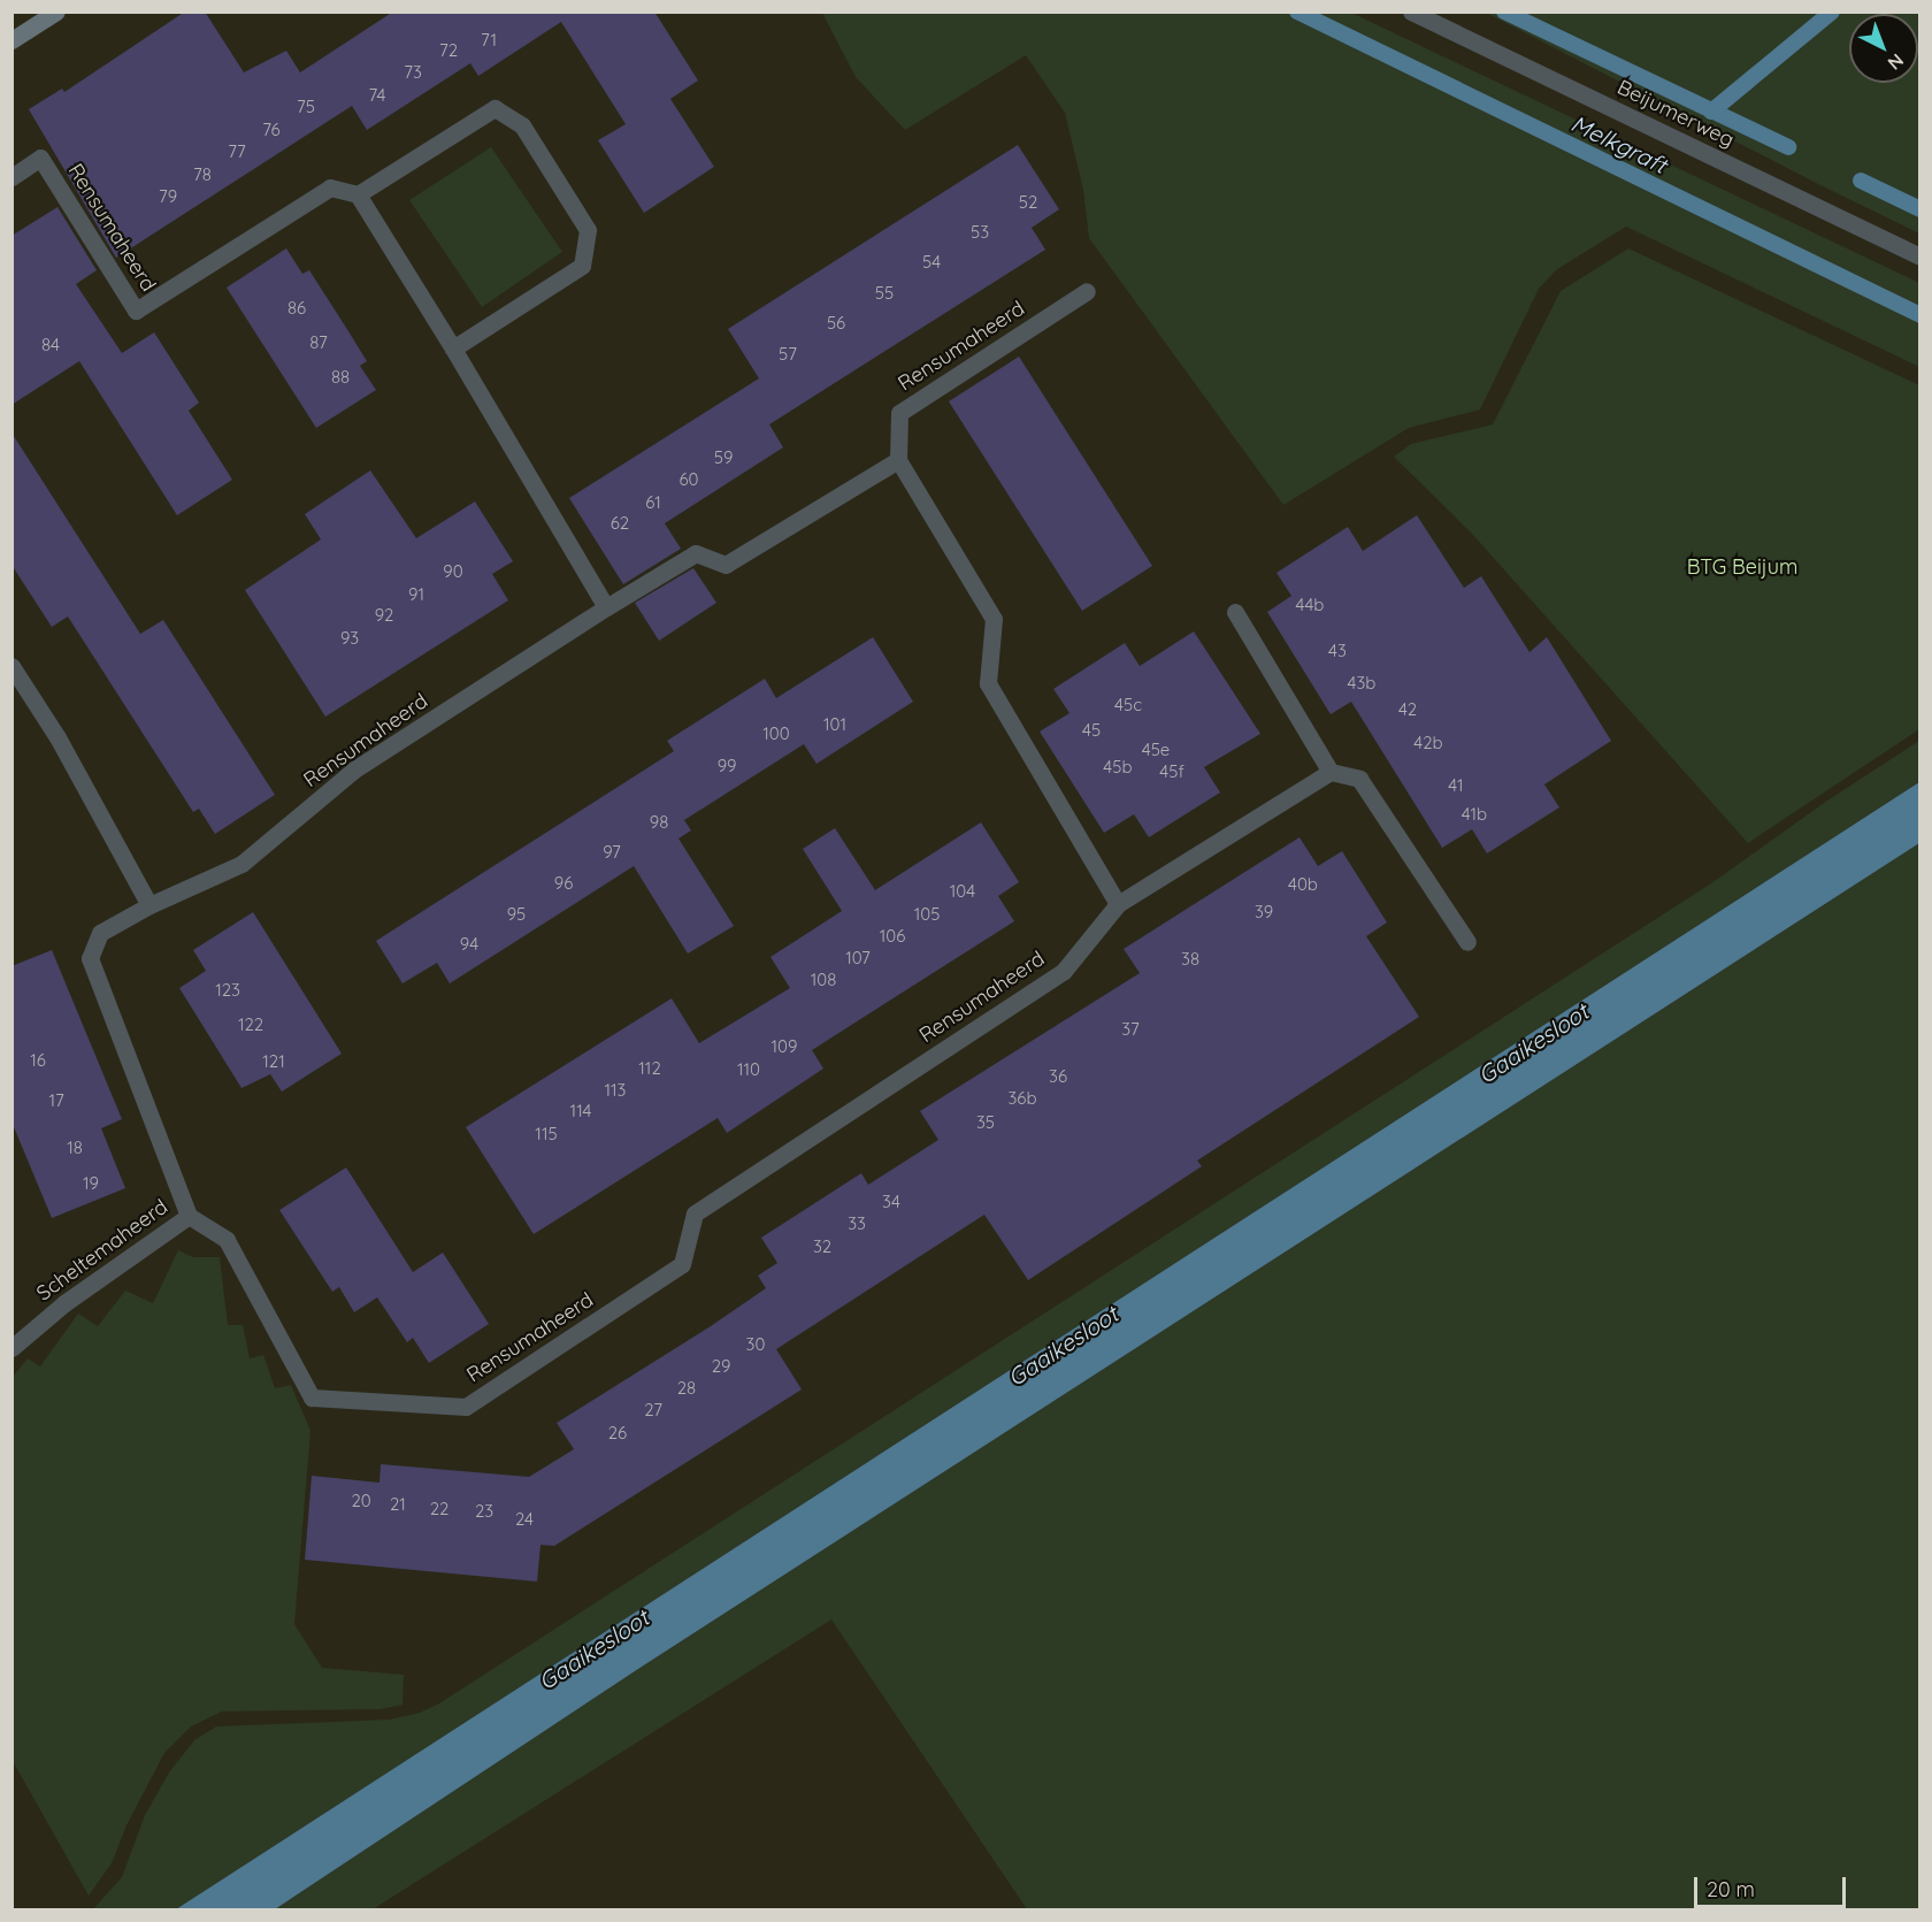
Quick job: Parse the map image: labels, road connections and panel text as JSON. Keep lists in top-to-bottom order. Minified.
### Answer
{"streets":{"street":["Beijumerweg","Rensumaheerd","Scheltemaheerd"]},"crossings":[["Rensumaheerd","Scheltemaheerd"]],"water":["Melkgraft","Gaaikesloot"],"parks":["BTG Beijum"],"house_numbers":["71","72","73","74","75","76","77","78","79","52","53","54","55","86","56","87","84","57","88","59","60","61","62","90","91","44b","92","93","43","43b","45c","42","101","45","100","42b","45e","99","45b","45f","41","41b","98","97","96","40b","104","39","95","105","106","94","107","38","108","123","122","37","109","16","121","112","110","36","113","36b","17","114","35","115","18","19","34","33","32","30","29","28","27","26","20","21","22","23","24"],"scale_bar":"20 m","north":"bottom right"}
